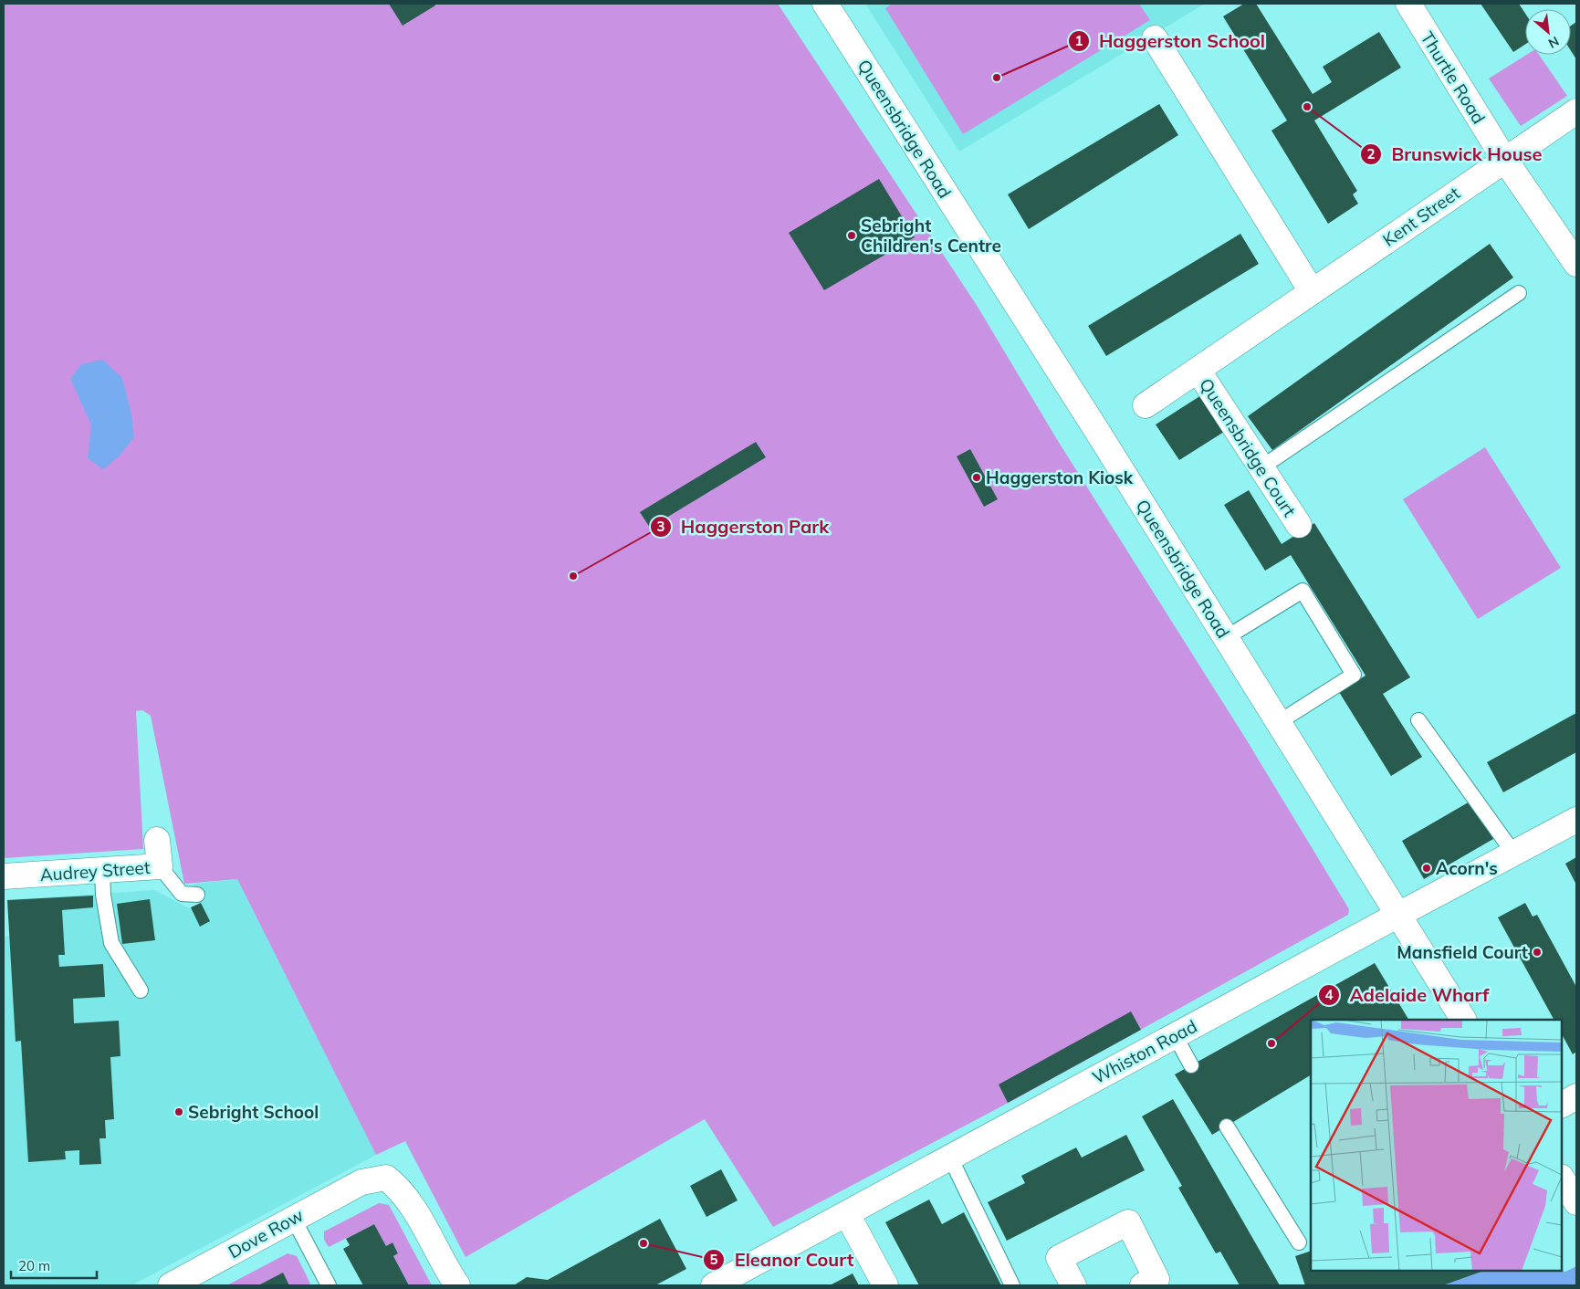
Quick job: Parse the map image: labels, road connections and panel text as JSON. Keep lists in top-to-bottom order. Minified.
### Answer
{"streets":{"street":["Thurtle Road","Queensbridge Road","Kent Street","Queensbridge Court","Audrey Street","Whiston Road","Dove Row"]},"crossings":[["Thurtle Road","Kent Street"],["Queensbridge Road","Whiston Road"],["Kent Street","Queensbridge Court"]],"places":["Haggerston School","Brunswick House","Sebright Children's Centre","Haggerston Kiosk","Haggerston Park","Acorn's","Mansfield Court","Adelaide Wharf","Sebright School","Eleanor Court"],"scale_bar":"20 m","north":"bottom right"}
